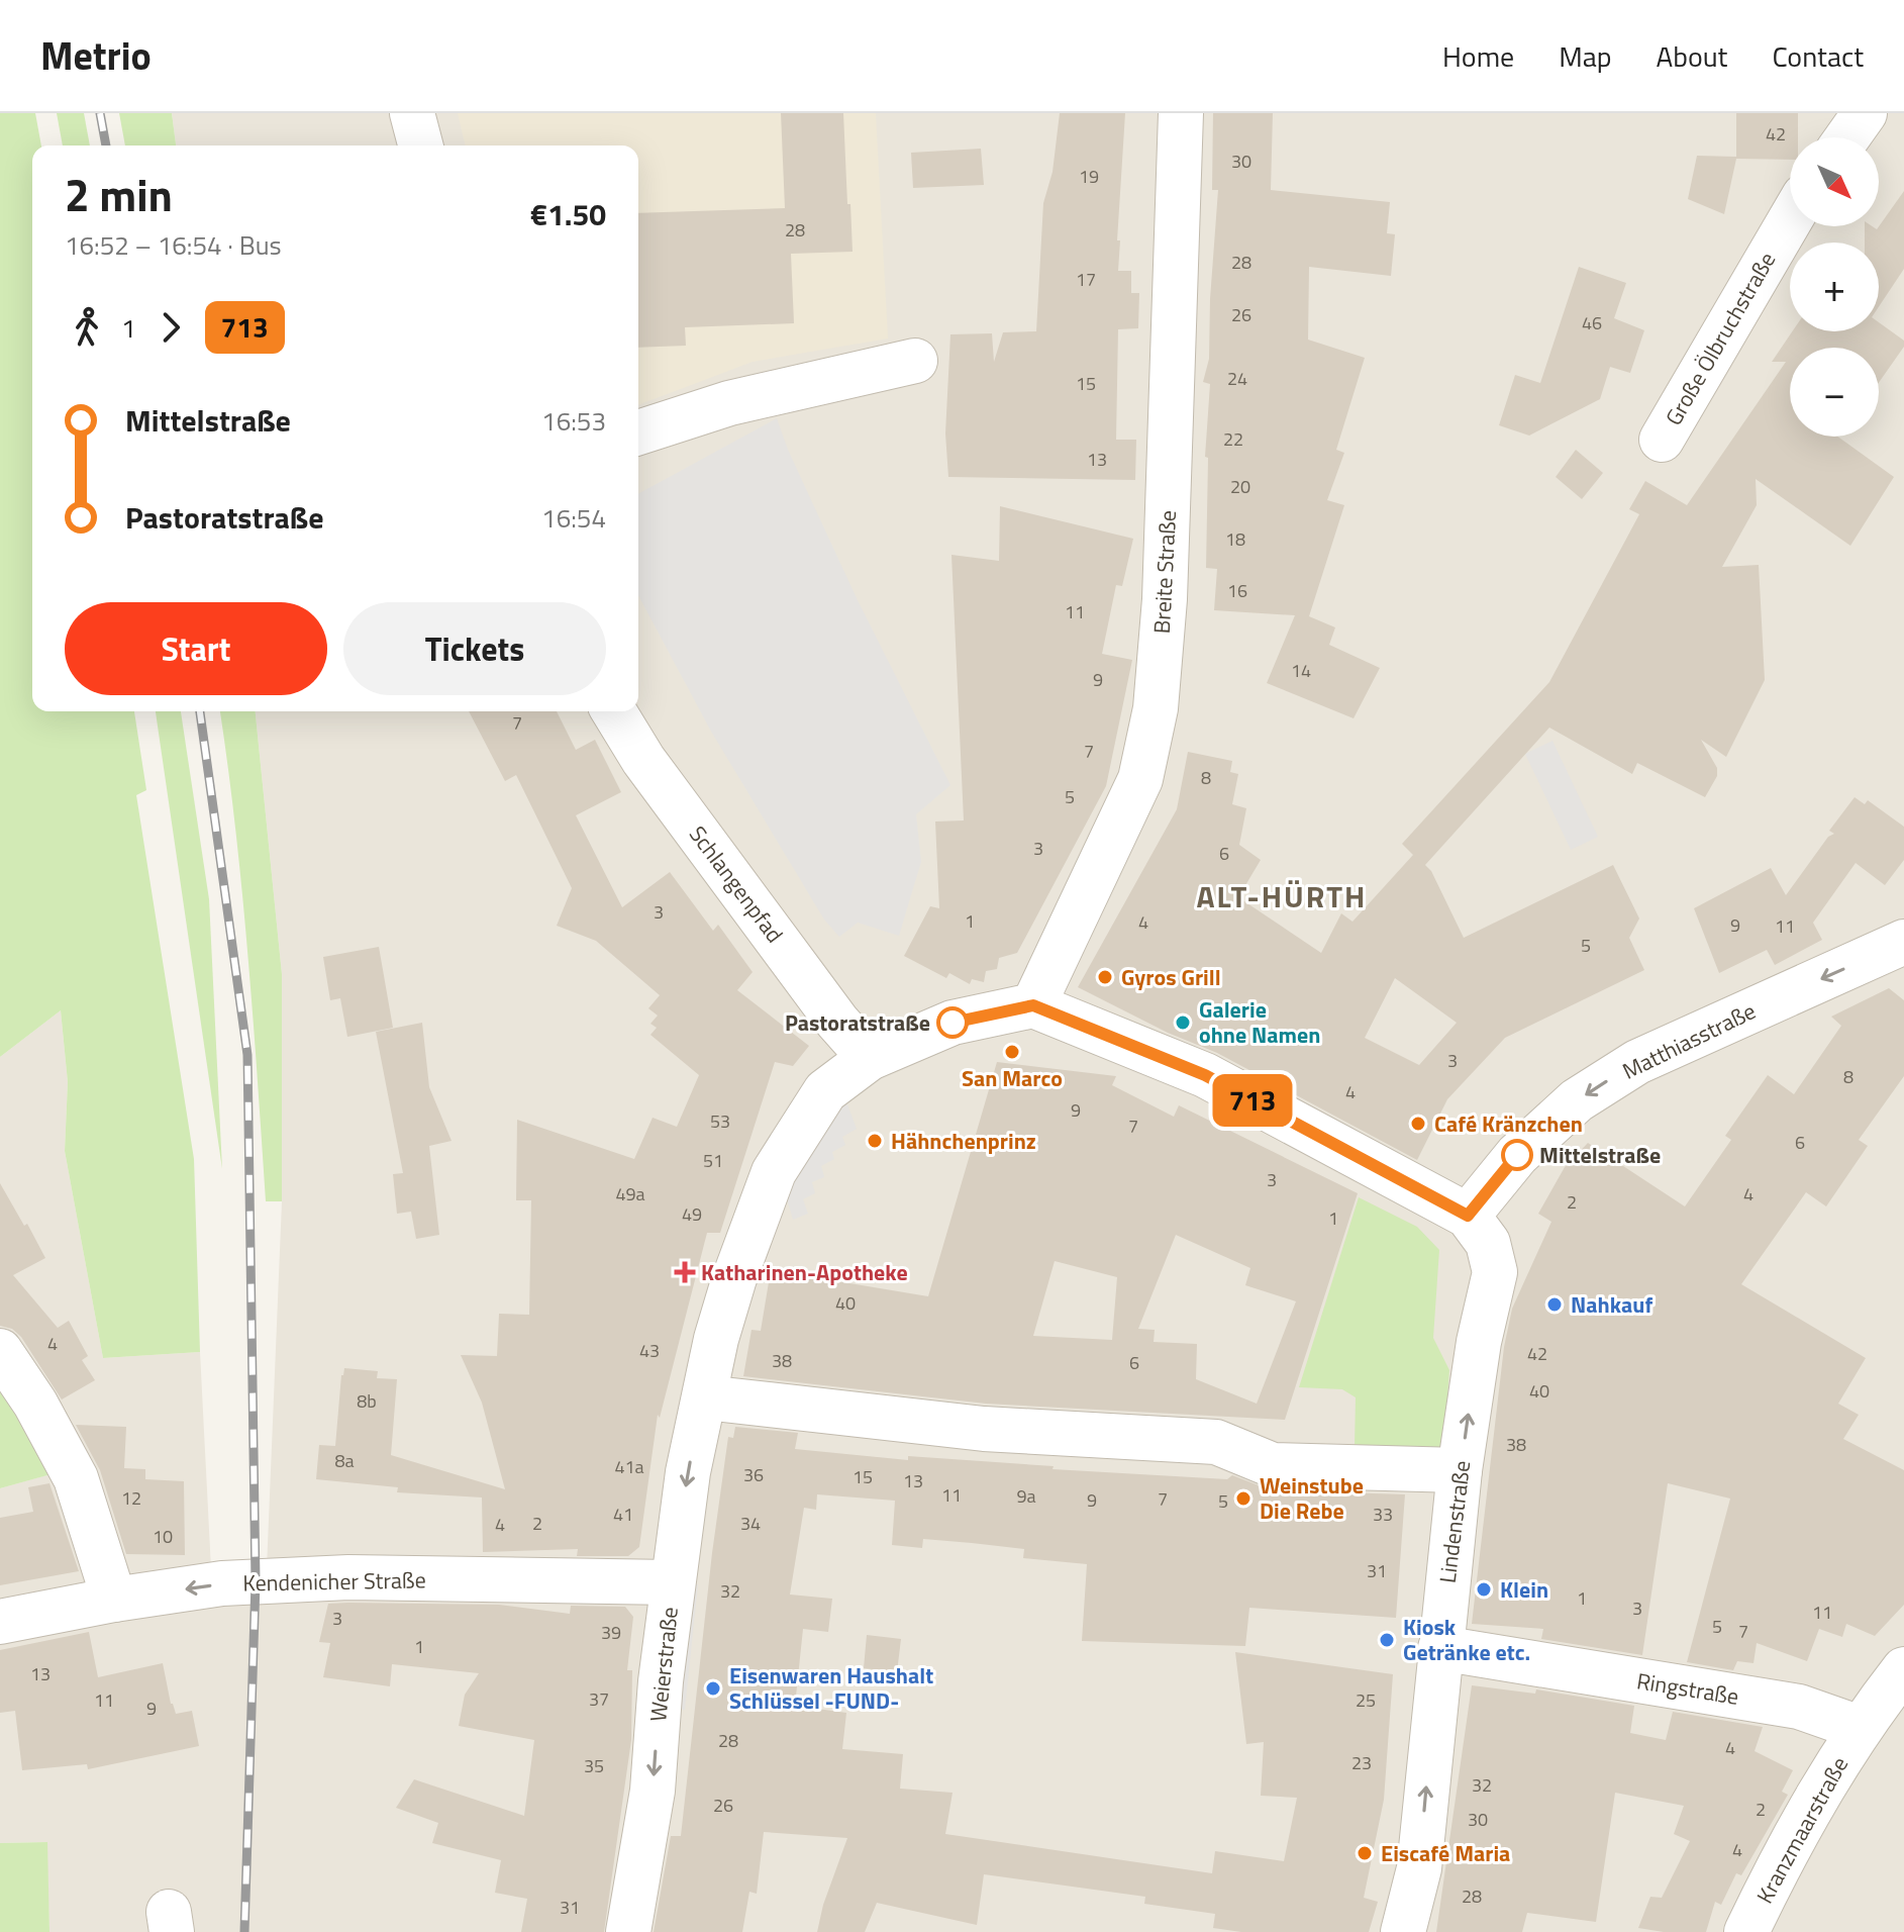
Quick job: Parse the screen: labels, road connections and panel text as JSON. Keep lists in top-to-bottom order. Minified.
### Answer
{"streets":{"street":["Große Ölbruchstraße","Breite Straße","Schlangenpfad","Matthiasstraße","Lindenstraße","Kendenicher Straße","Weierstraße","Ringstraße","Kranzmaarstraße"]},"crossings":[["Schlangenpfad","Weierstraße"],["Matthiasstraße","Lindenstraße"],["Lindenstraße","Ringstraße"],["Kendenicher Straße","Weierstraße"],["Ringstraße","Kranzmaarstraße"]],"one_way":["Matthiasstraße","Lindenstraße","Kendenicher Straße","Weierstraße"],"districts":["ALT-HÜRTH"],"places":{"other":["Gyros Grill","Pastoratstraße","Galerie ohne Namen","San Marco","Café Kränzchen","Hähnchenprinz","Mittelstraße","Nahkauf","Weinstube Die Rebe","Klein","Kiosk Getränke etc.","Eisenwaren Haushalt Schlüssel -FUND-","Eiscafé Maria"],"health":["Katharinen-Apotheke"]},"lines":["bus line 713"],"house_numbers":["42","30","19","28","28","17","26","46","24","15","22","13","20","18","16","11","14","9","7","7","8","5","3","6","3","1","4","9","11","5","3","8","4","9","53","7","6","51","3","49a","4","2","49","1","40","4","43","42","38","6","40","8b","38","8a","41a","36","15","13","11","9a","12","7","9","5","41","33","2","34","4","10","31","32","1","3","11","3","5","7","39","1","13","37","11","25","9","28","4","23","35","32","26","2","30","4","28","31"],"north":"bottom right","page":{"header":"Metrio","nav":["Home","Map","About","Contact"],"on_map":"713","map_buttons":["+","−"],"heading":["2 min","16:52 – 16:54 · Bus","€1.50"],"legs":["1","713"],"list":[{"name":"Mittelstraße","value":"16:53"},{"name":"Pastoratstraße","value":"16:54"}],"buttons":["Start","Tickets"]}}
